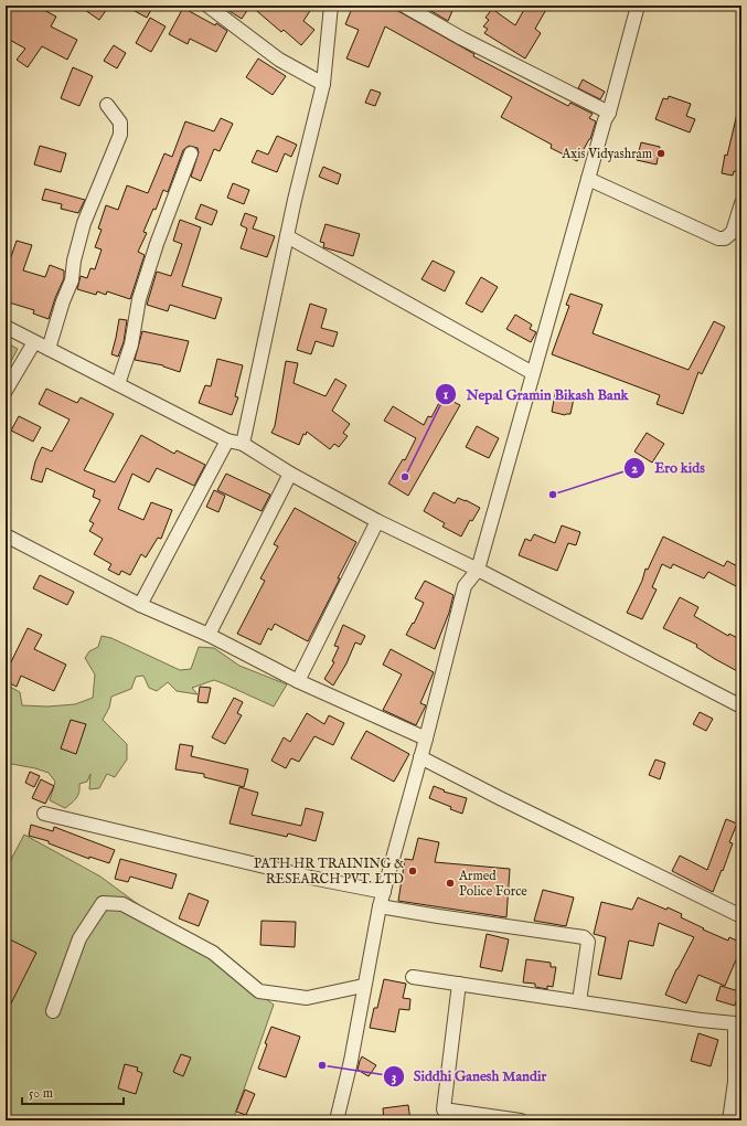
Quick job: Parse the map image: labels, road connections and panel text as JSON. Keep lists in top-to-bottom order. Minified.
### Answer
{"places":["Axis Vidyashram","Nepal Gramin Bikash Bank","Ero kids","PATH HR TRAINING & RESEARCH PVT. LTD","Armed Police Force","Siddhi Ganesh Mandir"],"scale_bar":"50 m"}
